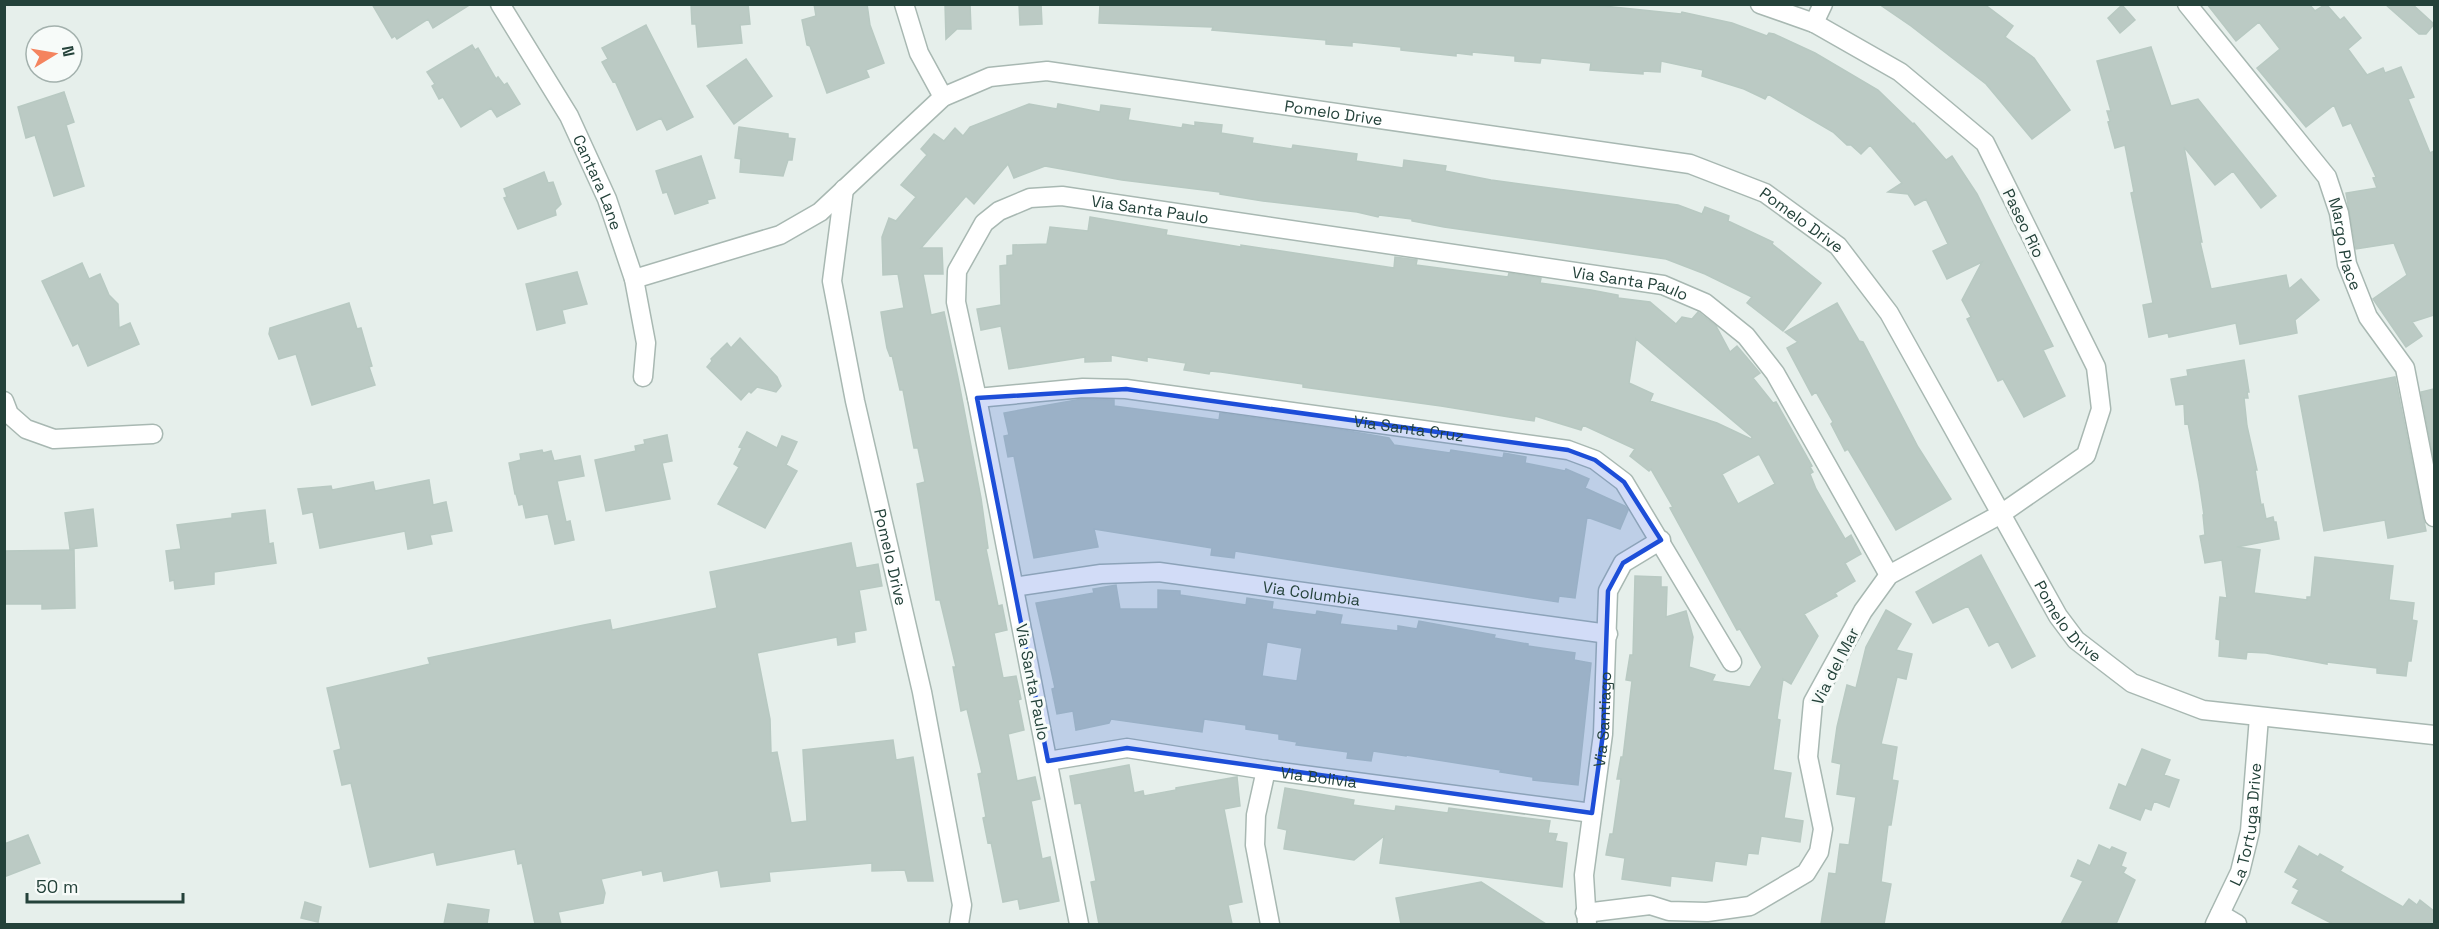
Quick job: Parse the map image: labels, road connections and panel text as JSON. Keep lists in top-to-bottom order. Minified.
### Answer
{"streets":{"street":["Pomelo Drive","Cantara Lane","Via Santa Paulo","Paseo Rio","Margo Place","Via Santa Cruz","Via Columbia","Via del Mar","Via Santiago","Via Bolivia","La Tortuga Drive"]},"crossings":[["Pomelo Drive","Paseo Rio"],["Pomelo Drive","Via del Mar"],["Pomelo Drive","La Tortuga Drive"],["Via Santa Paulo","Via Santa Cruz"],["Via Santa Paulo","Via Columbia"],["Via Santa Paulo","Via del Mar"],["Via Santa Paulo","Via Bolivia"],["Paseo Rio","Via del Mar"],["Via Santa Cruz","Via Santiago"],["Via Columbia","Via Santiago"],["Via del Mar","Via Santiago"],["Via Santiago","Via Bolivia"]],"scale_bar":"50 m","north":"right"}
